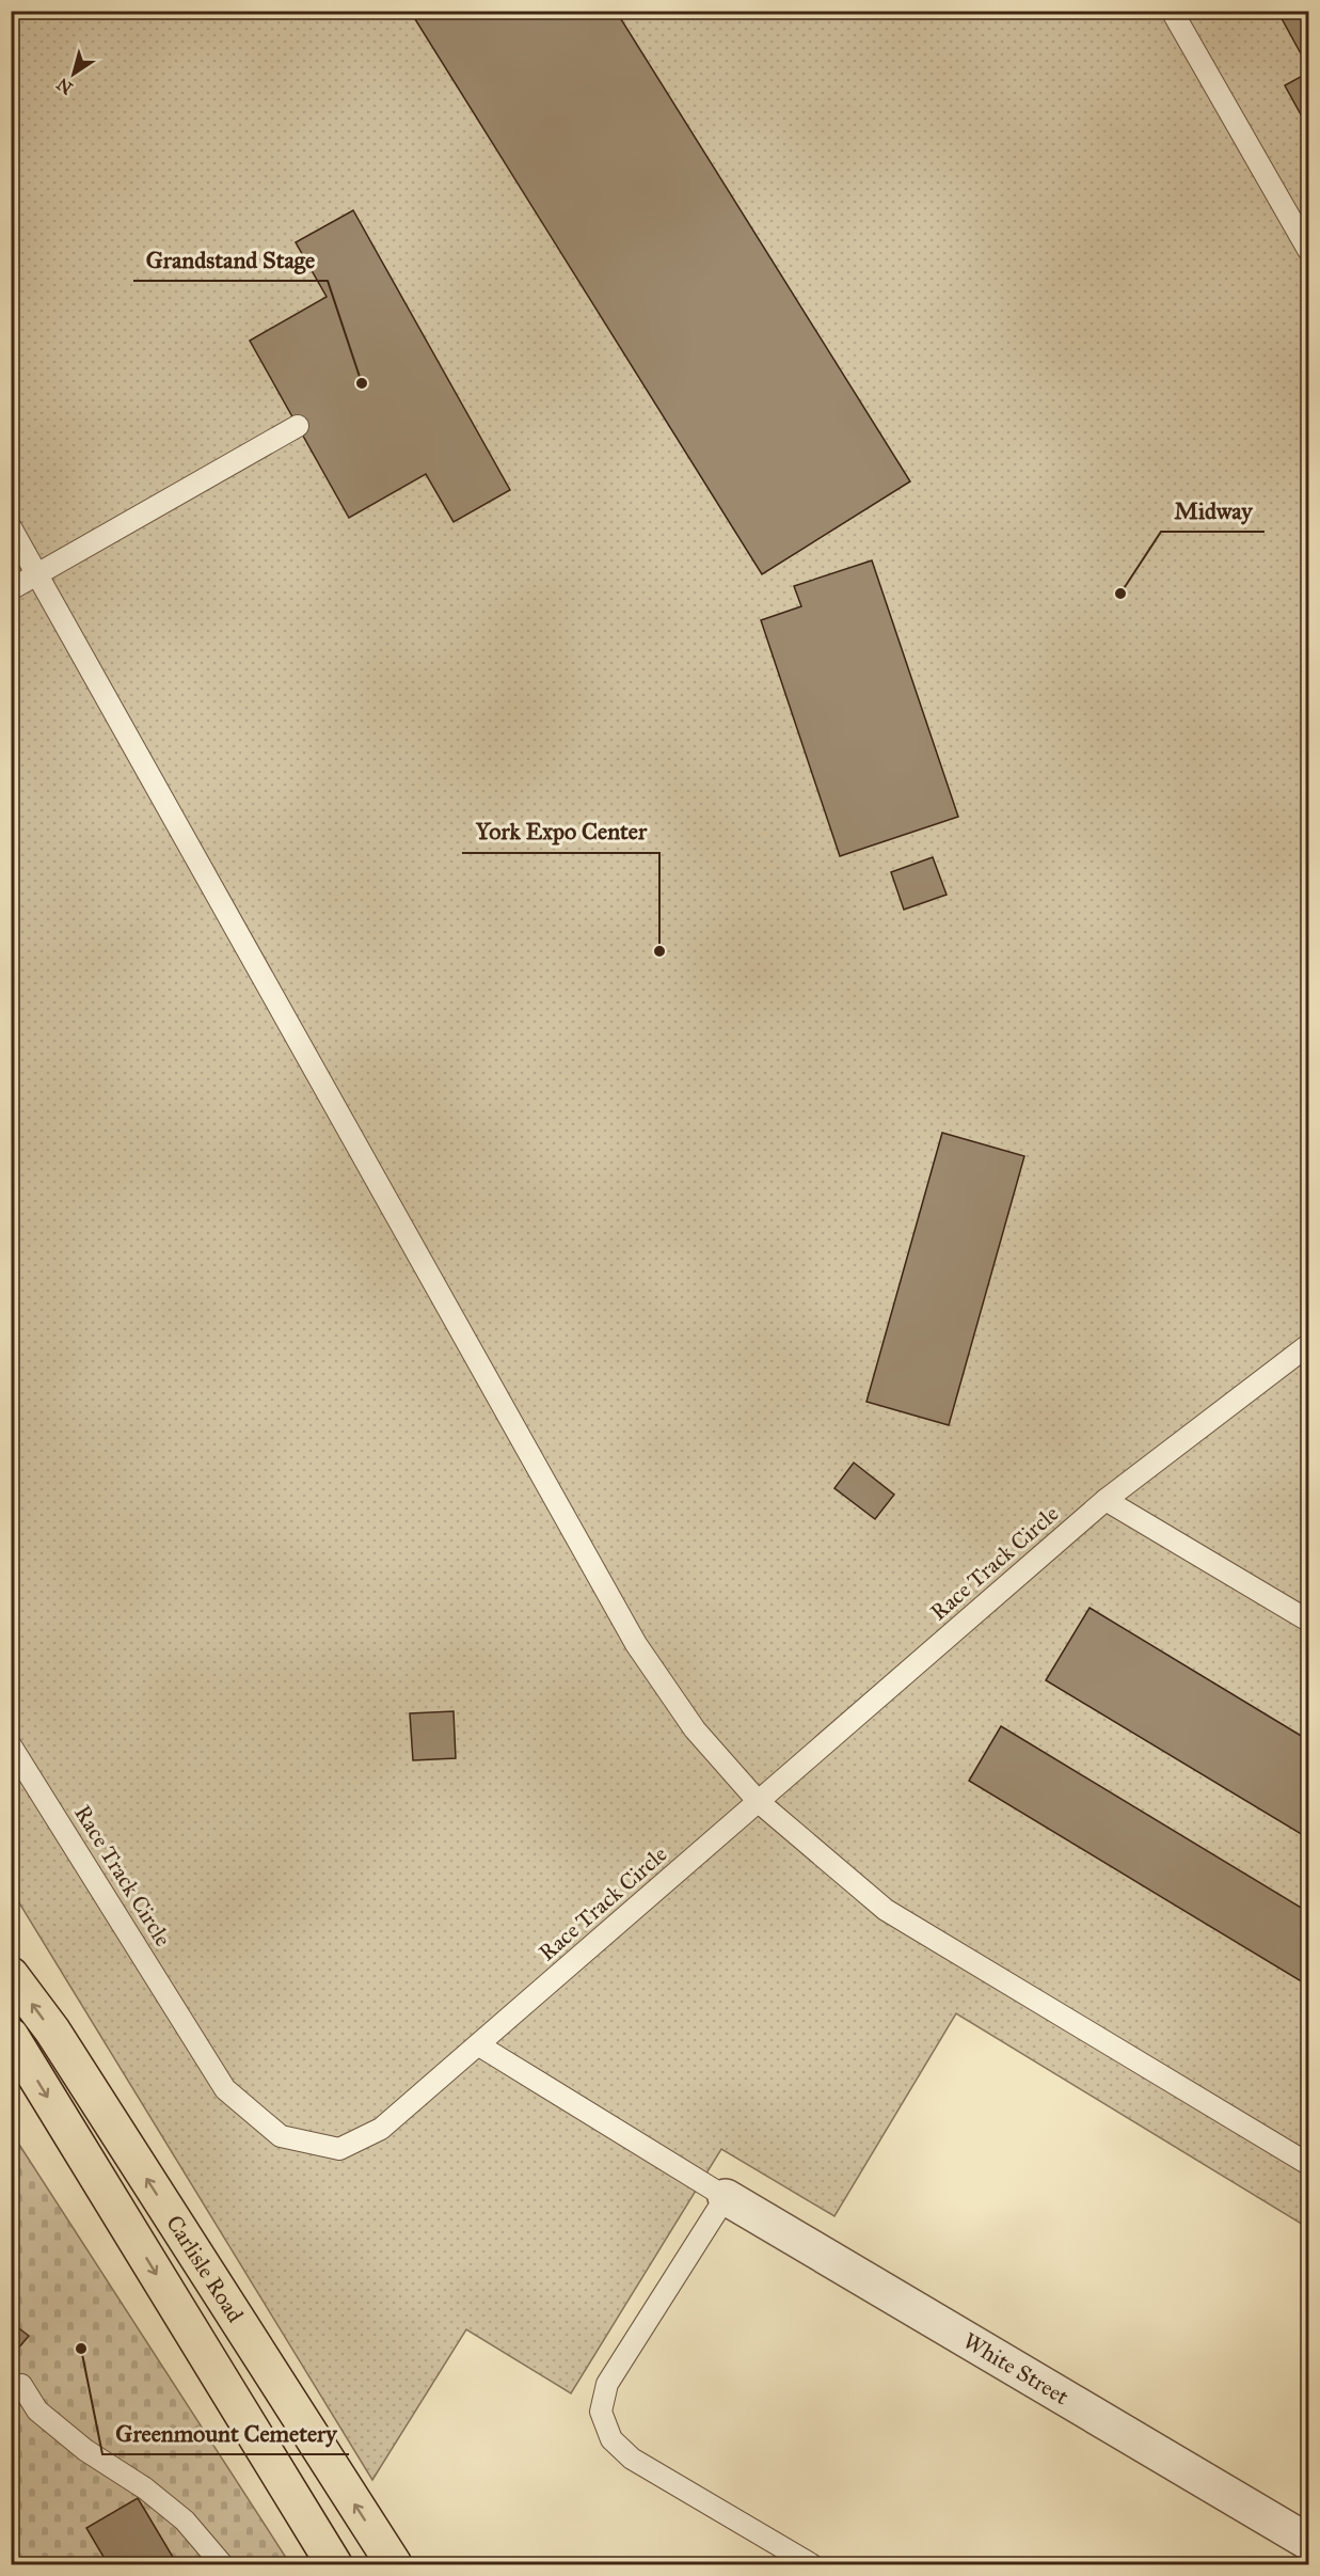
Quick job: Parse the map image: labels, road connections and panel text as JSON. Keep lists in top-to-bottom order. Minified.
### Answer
{"streets":{"main road":["Carlisle Road"],"street":["White Street"],"lane":["Race Track Circle"]},"places":["Grandstand Stage","Midway","York Expo Center","Greenmount Cemetery"],"north":"bottom left"}
